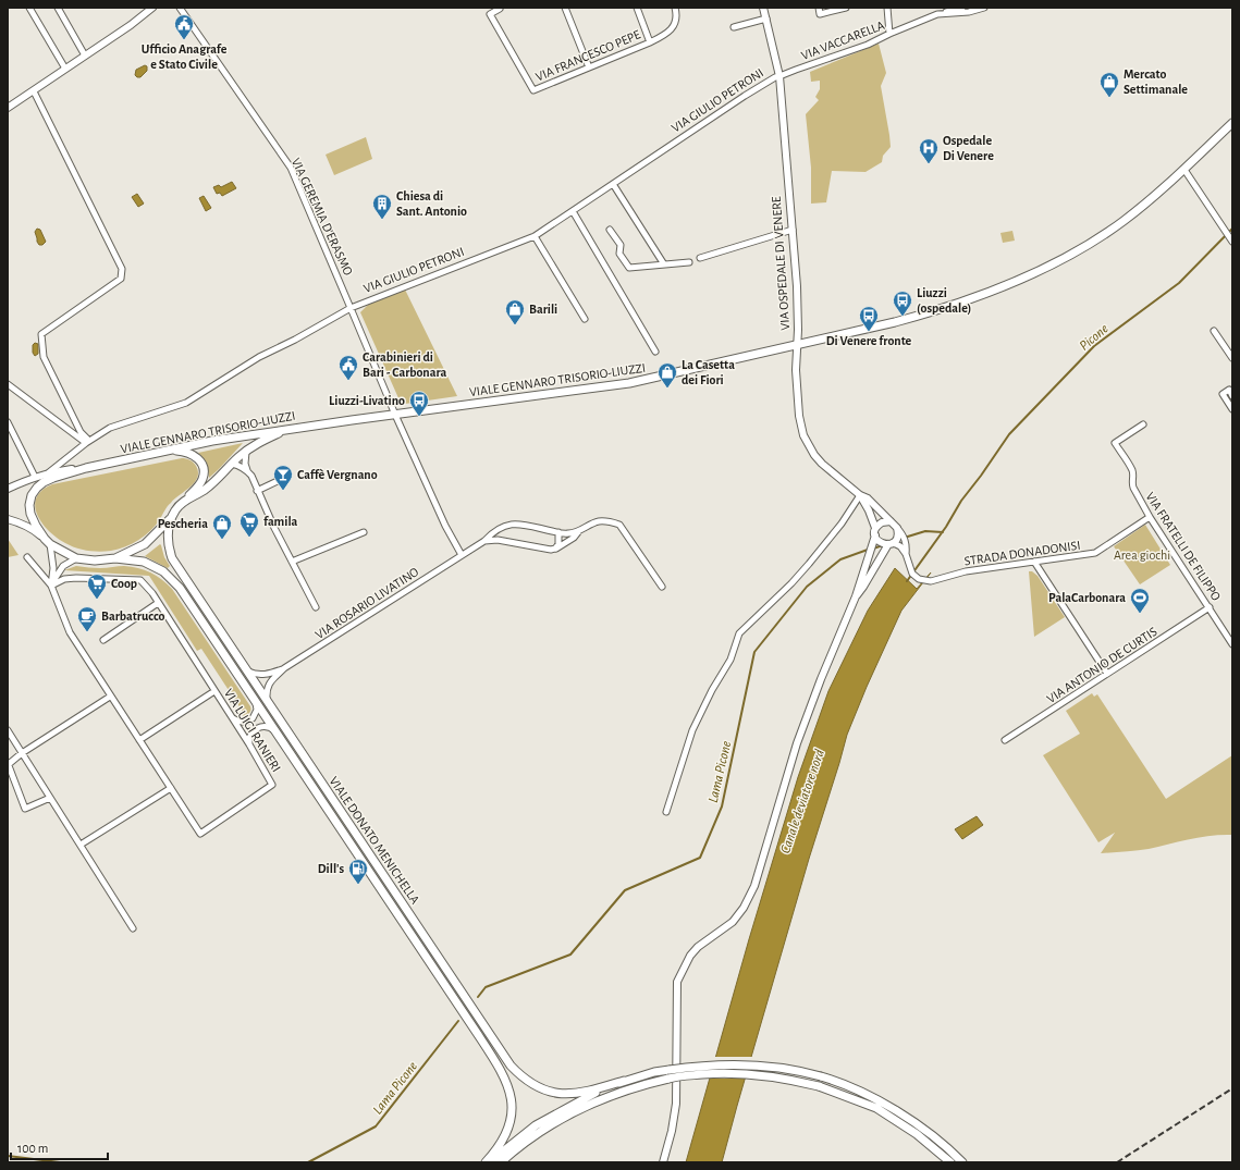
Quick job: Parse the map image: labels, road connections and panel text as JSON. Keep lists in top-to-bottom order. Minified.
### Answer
{"streets":{"main road":["VIALE GENNARO TRISORIO-LIUZZI","VIALE DONATO MENICHELLA"],"street":["VIA VACCARELLA","VIA FRANCESCO PEPE","VIA GIULIO PETRONI","VIA GEREMIA D'ERASMO","VIA OSPEDALE DI VENERE","VIA FRATELLI DE FILIPPO","STRADA DONADONISI","VIA ROSARIO LIVATINO","VIA ANTONIO DE CURTIS","VIA LUIGI RANIERI"]},"crossings":[["VIA VACCARELLA","VIA GIULIO PETRONI"],["VIA VACCARELLA","VIA OSPEDALE DI VENERE"],["VIA GIULIO PETRONI","VIA GEREMIA D'ERASMO"],["VIA GIULIO PETRONI","VIA OSPEDALE DI VENERE"],["VIA GIULIO PETRONI","VIALE GENNARO TRISORIO-LIUZZI"],["VIA GEREMIA D'ERASMO","VIALE GENNARO TRISORIO-LIUZZI"],["VIA OSPEDALE DI VENERE","VIALE GENNARO TRISORIO-LIUZZI"],["VIA OSPEDALE DI VENERE","STRADA DONADONISI"],["VIALE GENNARO TRISORIO-LIUZZI","VIALE DONATO MENICHELLA"],["VIA FRATELLI DE FILIPPO","STRADA DONADONISI"],["VIA FRATELLI DE FILIPPO","VIA ANTONIO DE CURTIS"]],"water":["Picone","Lama Picone","Canale deviatore nord"],"parks":["Area giochi"],"places":{"public building":["Ufficio Anagrafe e Stato Civile","Carabinieri di Bari - Carbonara"],"shop":["Mercato Settimanale","Barili","La Casetta dei Fiori","Pescheria"],"hospital":["Ospedale Di Venere"],"building":["Chiesa di Sant. Antonio"],"bus stop":["Liuzzi (ospedale)","Di Venere fronte","Liuzzi-Livatino"],"bar":["Caffè Vergnano"],"supermarket":["famila","Coop"],"sports":["PalaCarbonara"],"cafe":["Barbatrucco"],"fuel station":["Dill's"]},"scale_bar":"100 m"}
